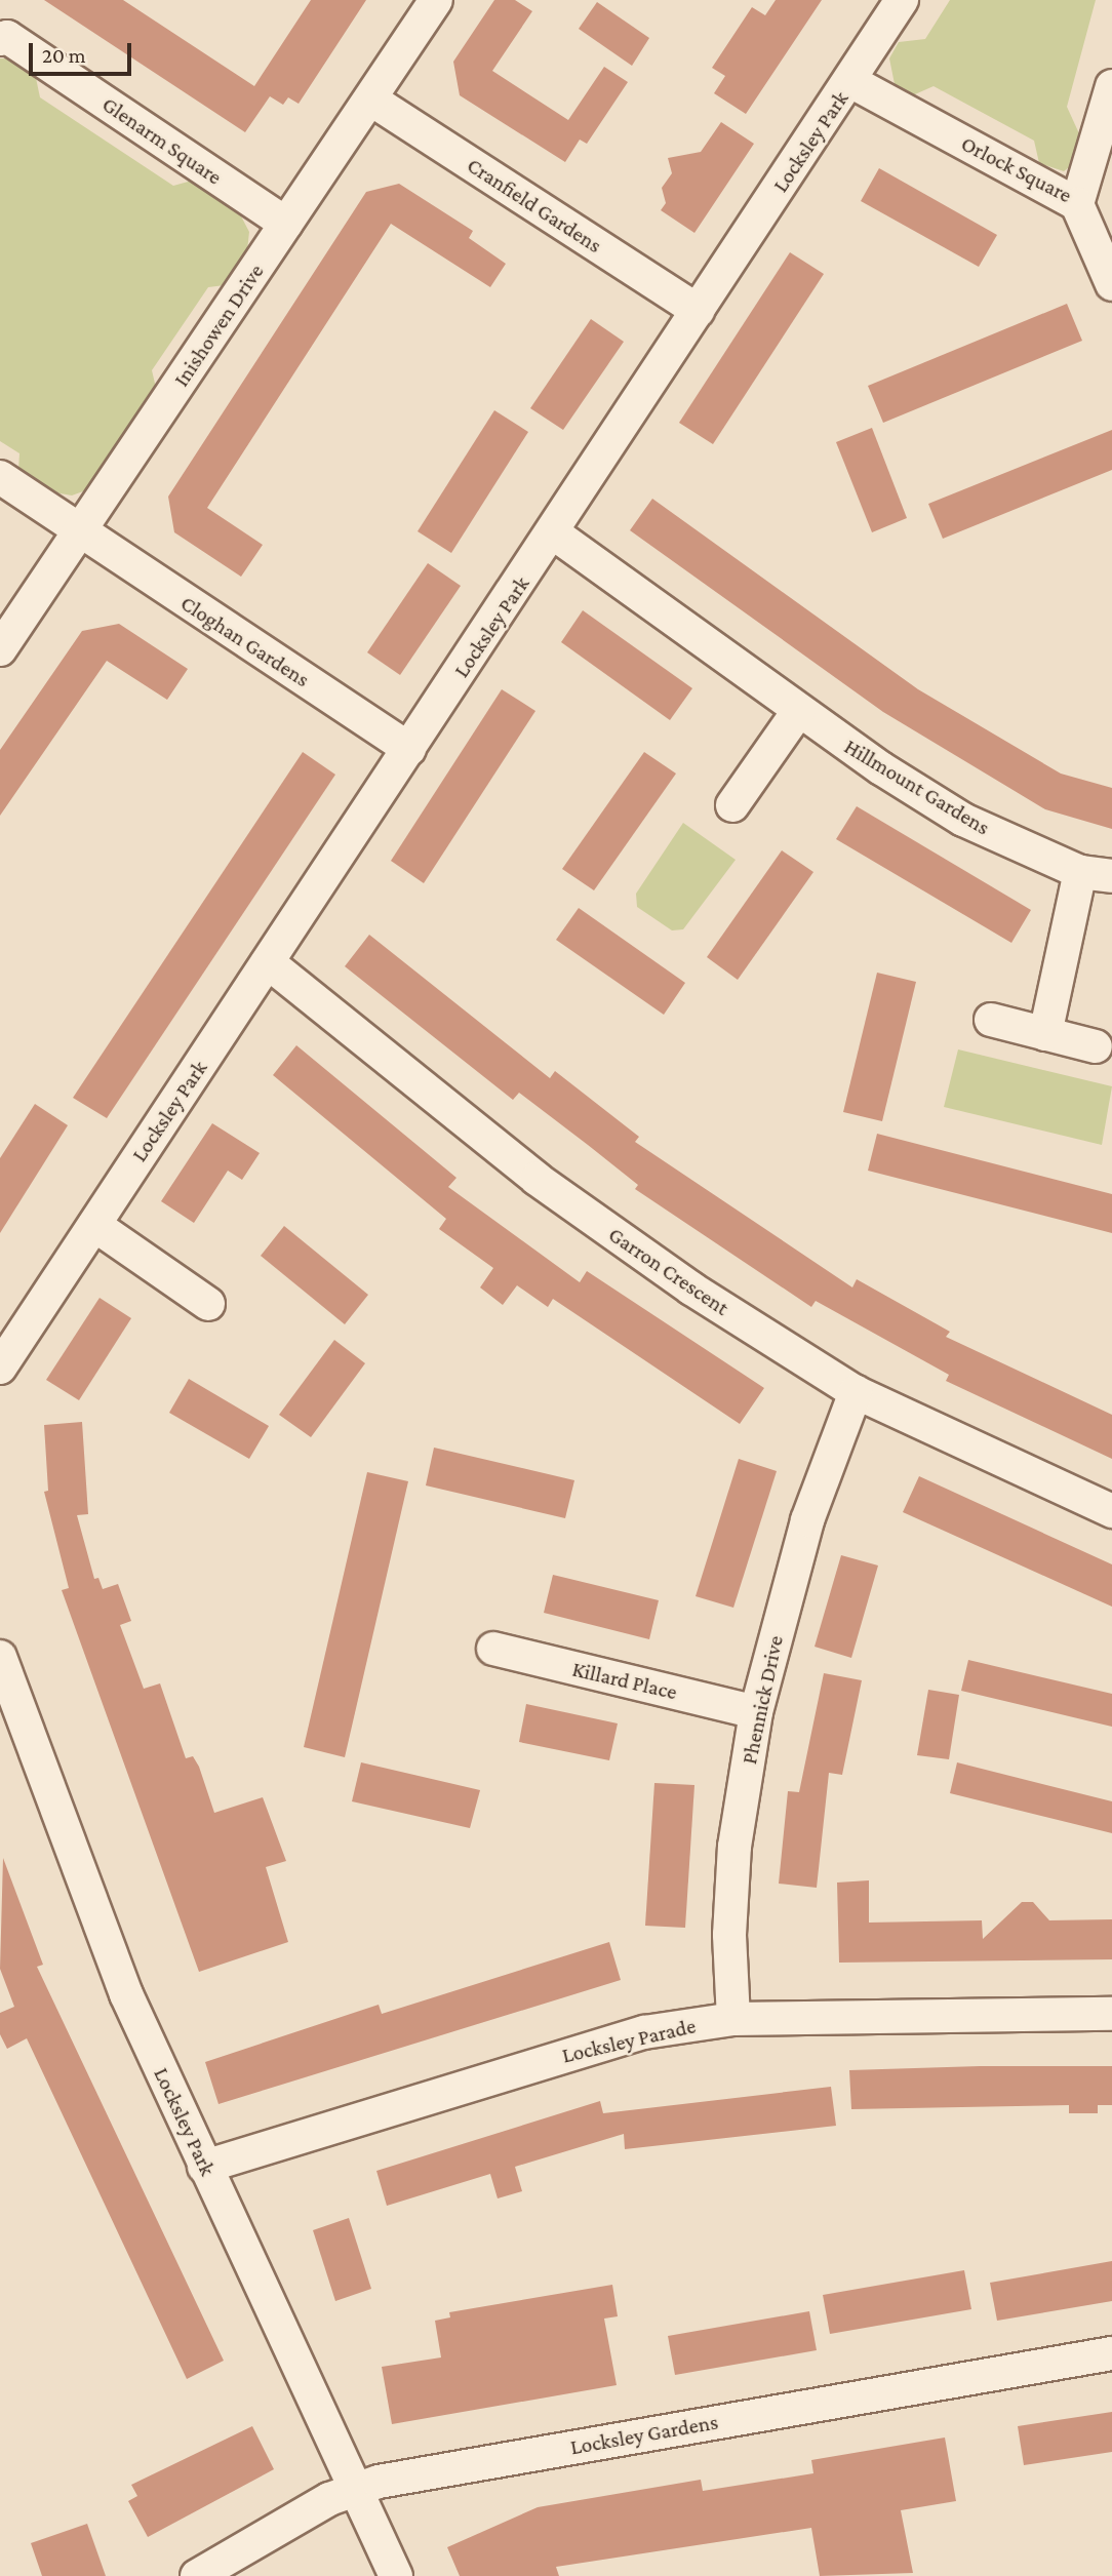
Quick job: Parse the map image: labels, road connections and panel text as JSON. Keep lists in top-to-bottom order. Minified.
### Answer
{"streets":{"street":["Glenarm Square","Locksley Park","Orlock Square","Cranfield Gardens","Inishowen Drive","Cloghan Gardens","Hillmount Gardens","Garron Crescent","Killard Place","Phennick Drive","Locksley Parade","Locksley Gardens"]},"crossings":[["Glenarm Square","Inishowen Drive"],["Locksley Park","Orlock Square"],["Locksley Park","Cranfield Gardens"],["Locksley Park","Cloghan Gardens"],["Locksley Park","Hillmount Gardens"],["Locksley Park","Garron Crescent"],["Locksley Park","Locksley Parade"],["Locksley Park","Locksley Gardens"],["Cranfield Gardens","Inishowen Drive"],["Inishowen Drive","Cloghan Gardens"],["Garron Crescent","Phennick Drive"],["Killard Place","Phennick Drive"],["Phennick Drive","Locksley Parade"]],"scale_bar":"20 m"}
